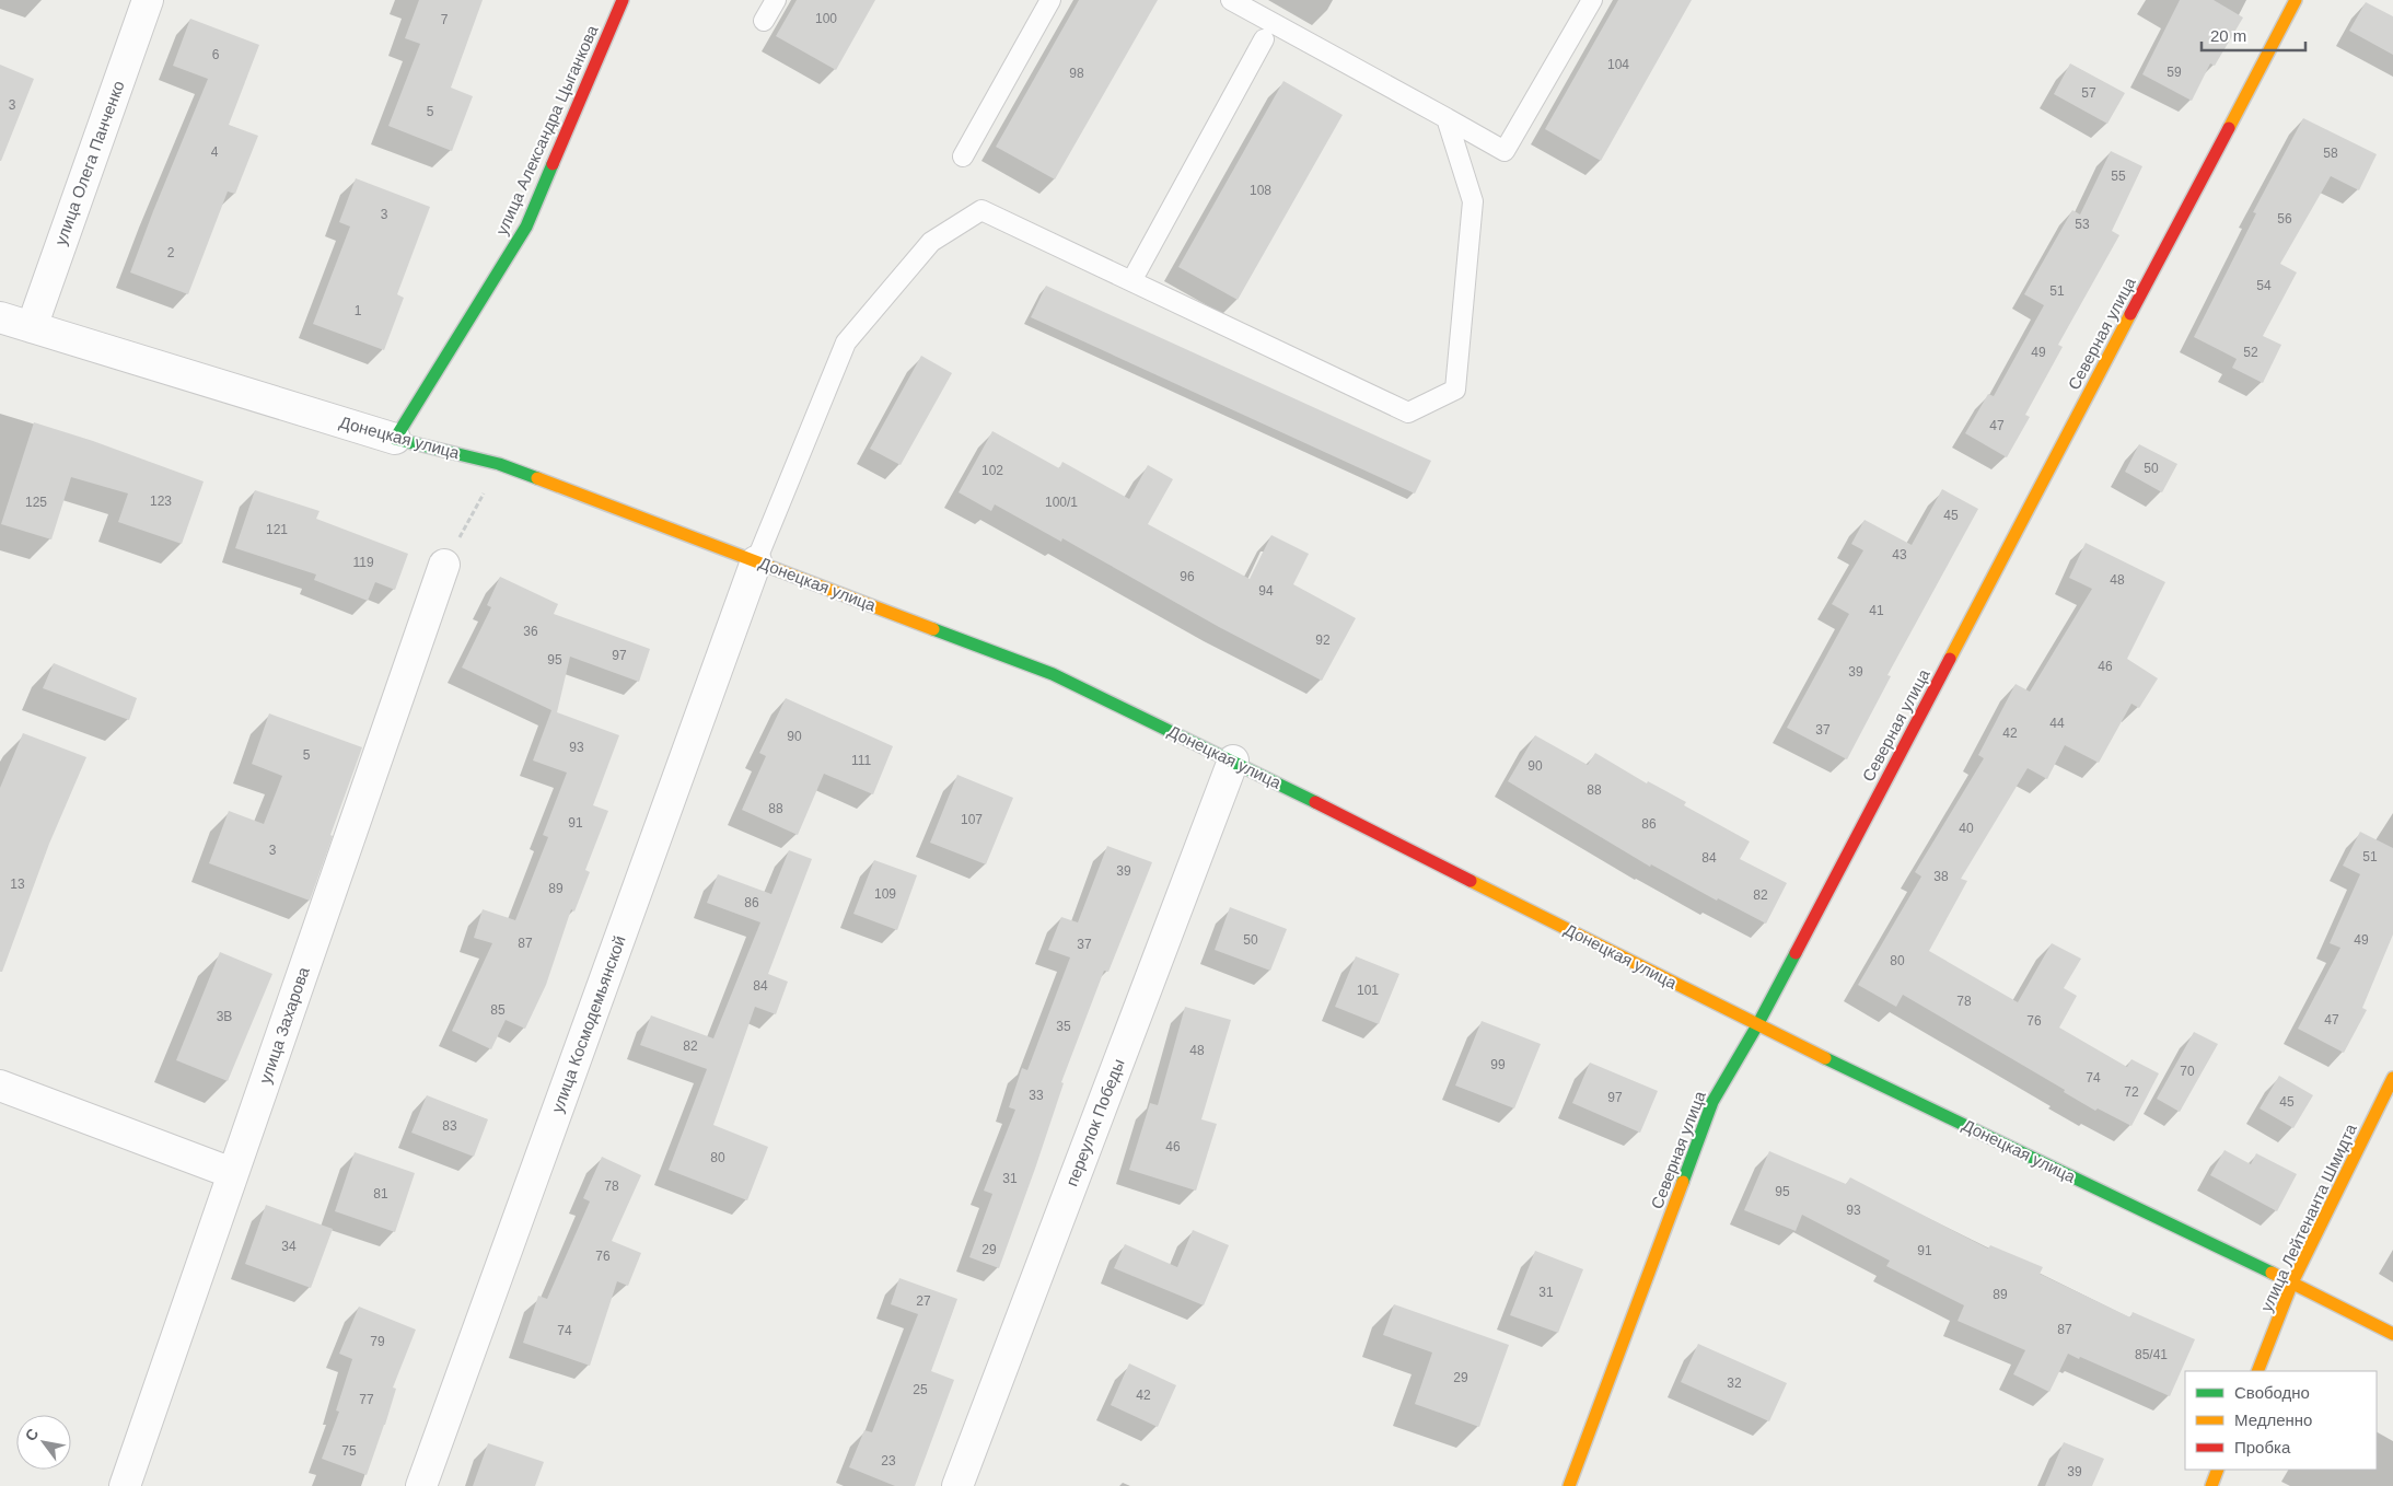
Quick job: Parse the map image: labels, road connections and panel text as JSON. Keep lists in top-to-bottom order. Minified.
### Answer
{"streets":{"street":["улица Александра Цыганкова","улица Олега Панченко","Северная улица","Донецкая улица","улица Космодемьянской","улица Захарова","переулок Победы","улица Лейтенанта Шмидта"]},"crossings":[["улица Александра Цыганкова","Донецкая улица"],["улица Олега Панченко","Донецкая улица"],["Северная улица","Донецкая улица"],["Донецкая улица","улица Космодемьянской"],["Донецкая улица","переулок Победы"],["Донецкая улица","улица Лейтенанта Шмидта"]],"house_numbers":["100","7","6","104","59","98","57","3","5","4","58","55","108","3","56","53","2","54","51","1","49","52","47","50","102","123","125","100/1","45","121","43","119","96","48","94","41","36","92","97","95","46","39","44","37","42","90","93","5","111","90","88","88","107","91","86","40","3","51","84","39","38","13","89","109","82","86","50","49","87","37","80","84","101","78","85","3В","47","76","35","82","48","99","70","74","72","33","97","45","83","46","80","31","78","95","81","93","34","29","91","76","31","89","27","87","74","79","85/41","29","32","25","42","77","75","23","39"],"legend":["Свободно","Медленно","Пробка"],"scale_bar":"20 m","north":"top left"}
